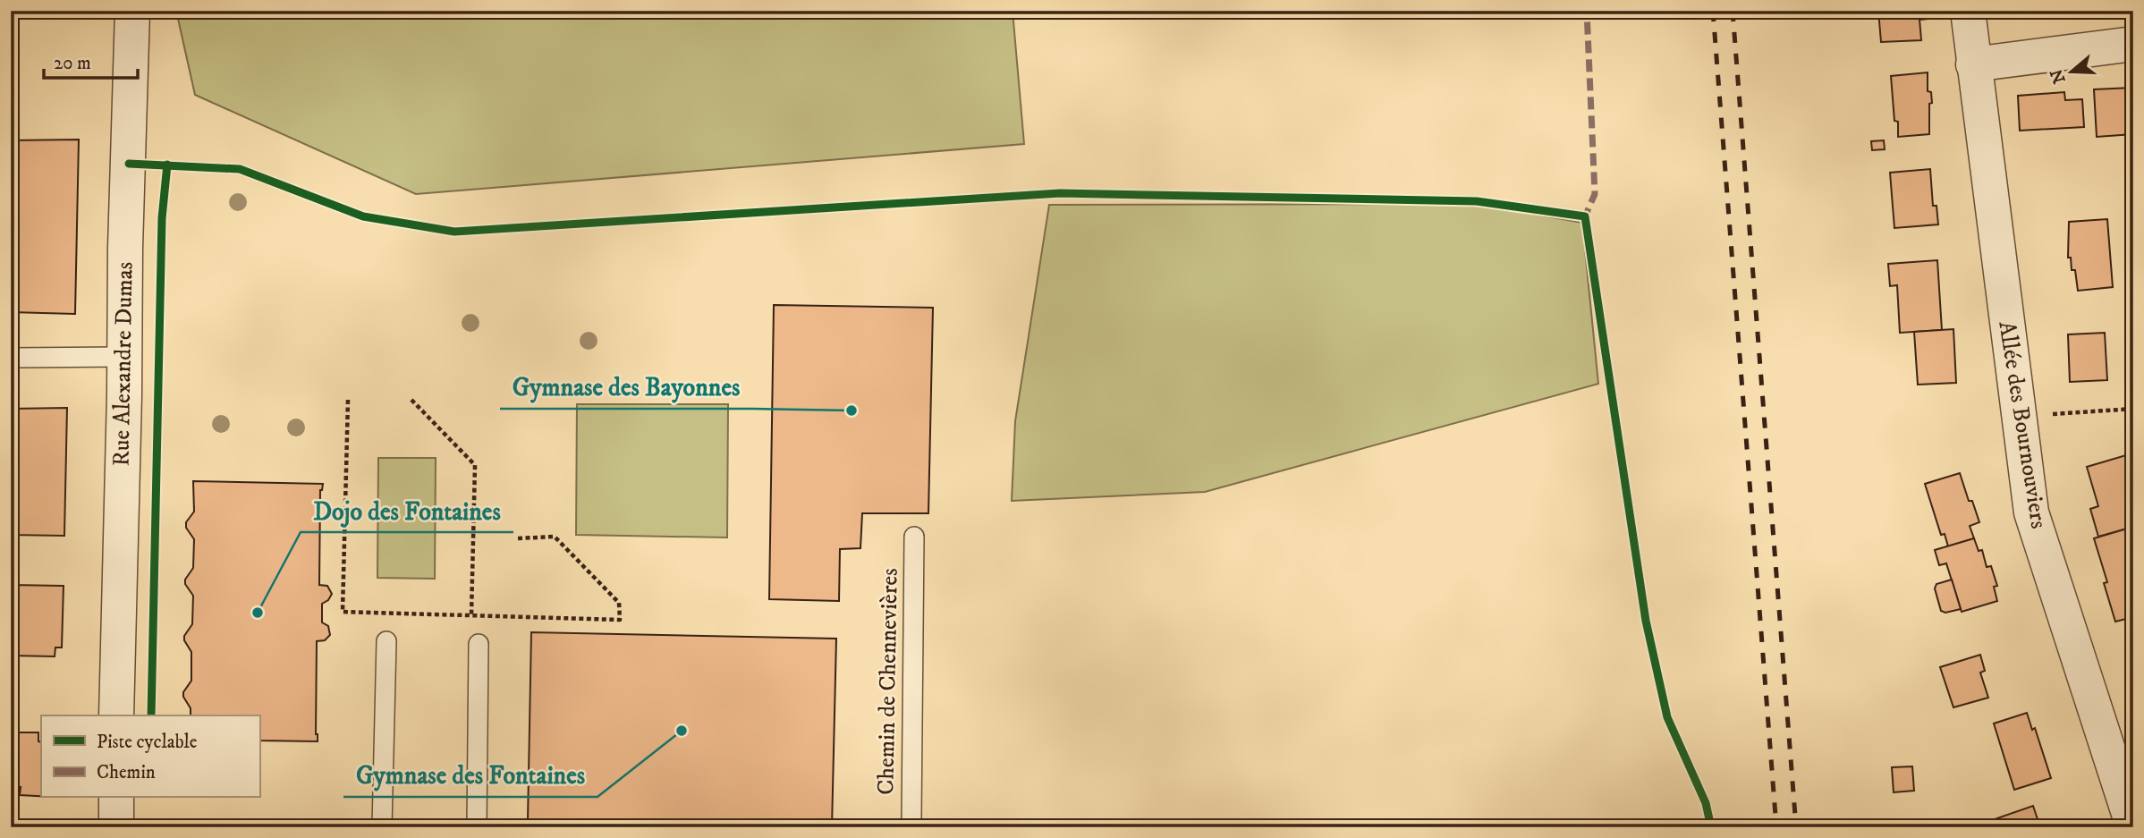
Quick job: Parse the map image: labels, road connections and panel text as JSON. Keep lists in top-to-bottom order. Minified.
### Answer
{"streets":{"street":["Rue Alexandre Dumas","Allée des Bournouviers"],"lane":["Chemin de Chennevières"]},"places":["Gymnase des Bayonnes","Dojo des Fontaines","Gymnase des Fontaines"],"legend":["Piste cyclable","Chemin"],"scale_bar":"20 m","north":"left"}
